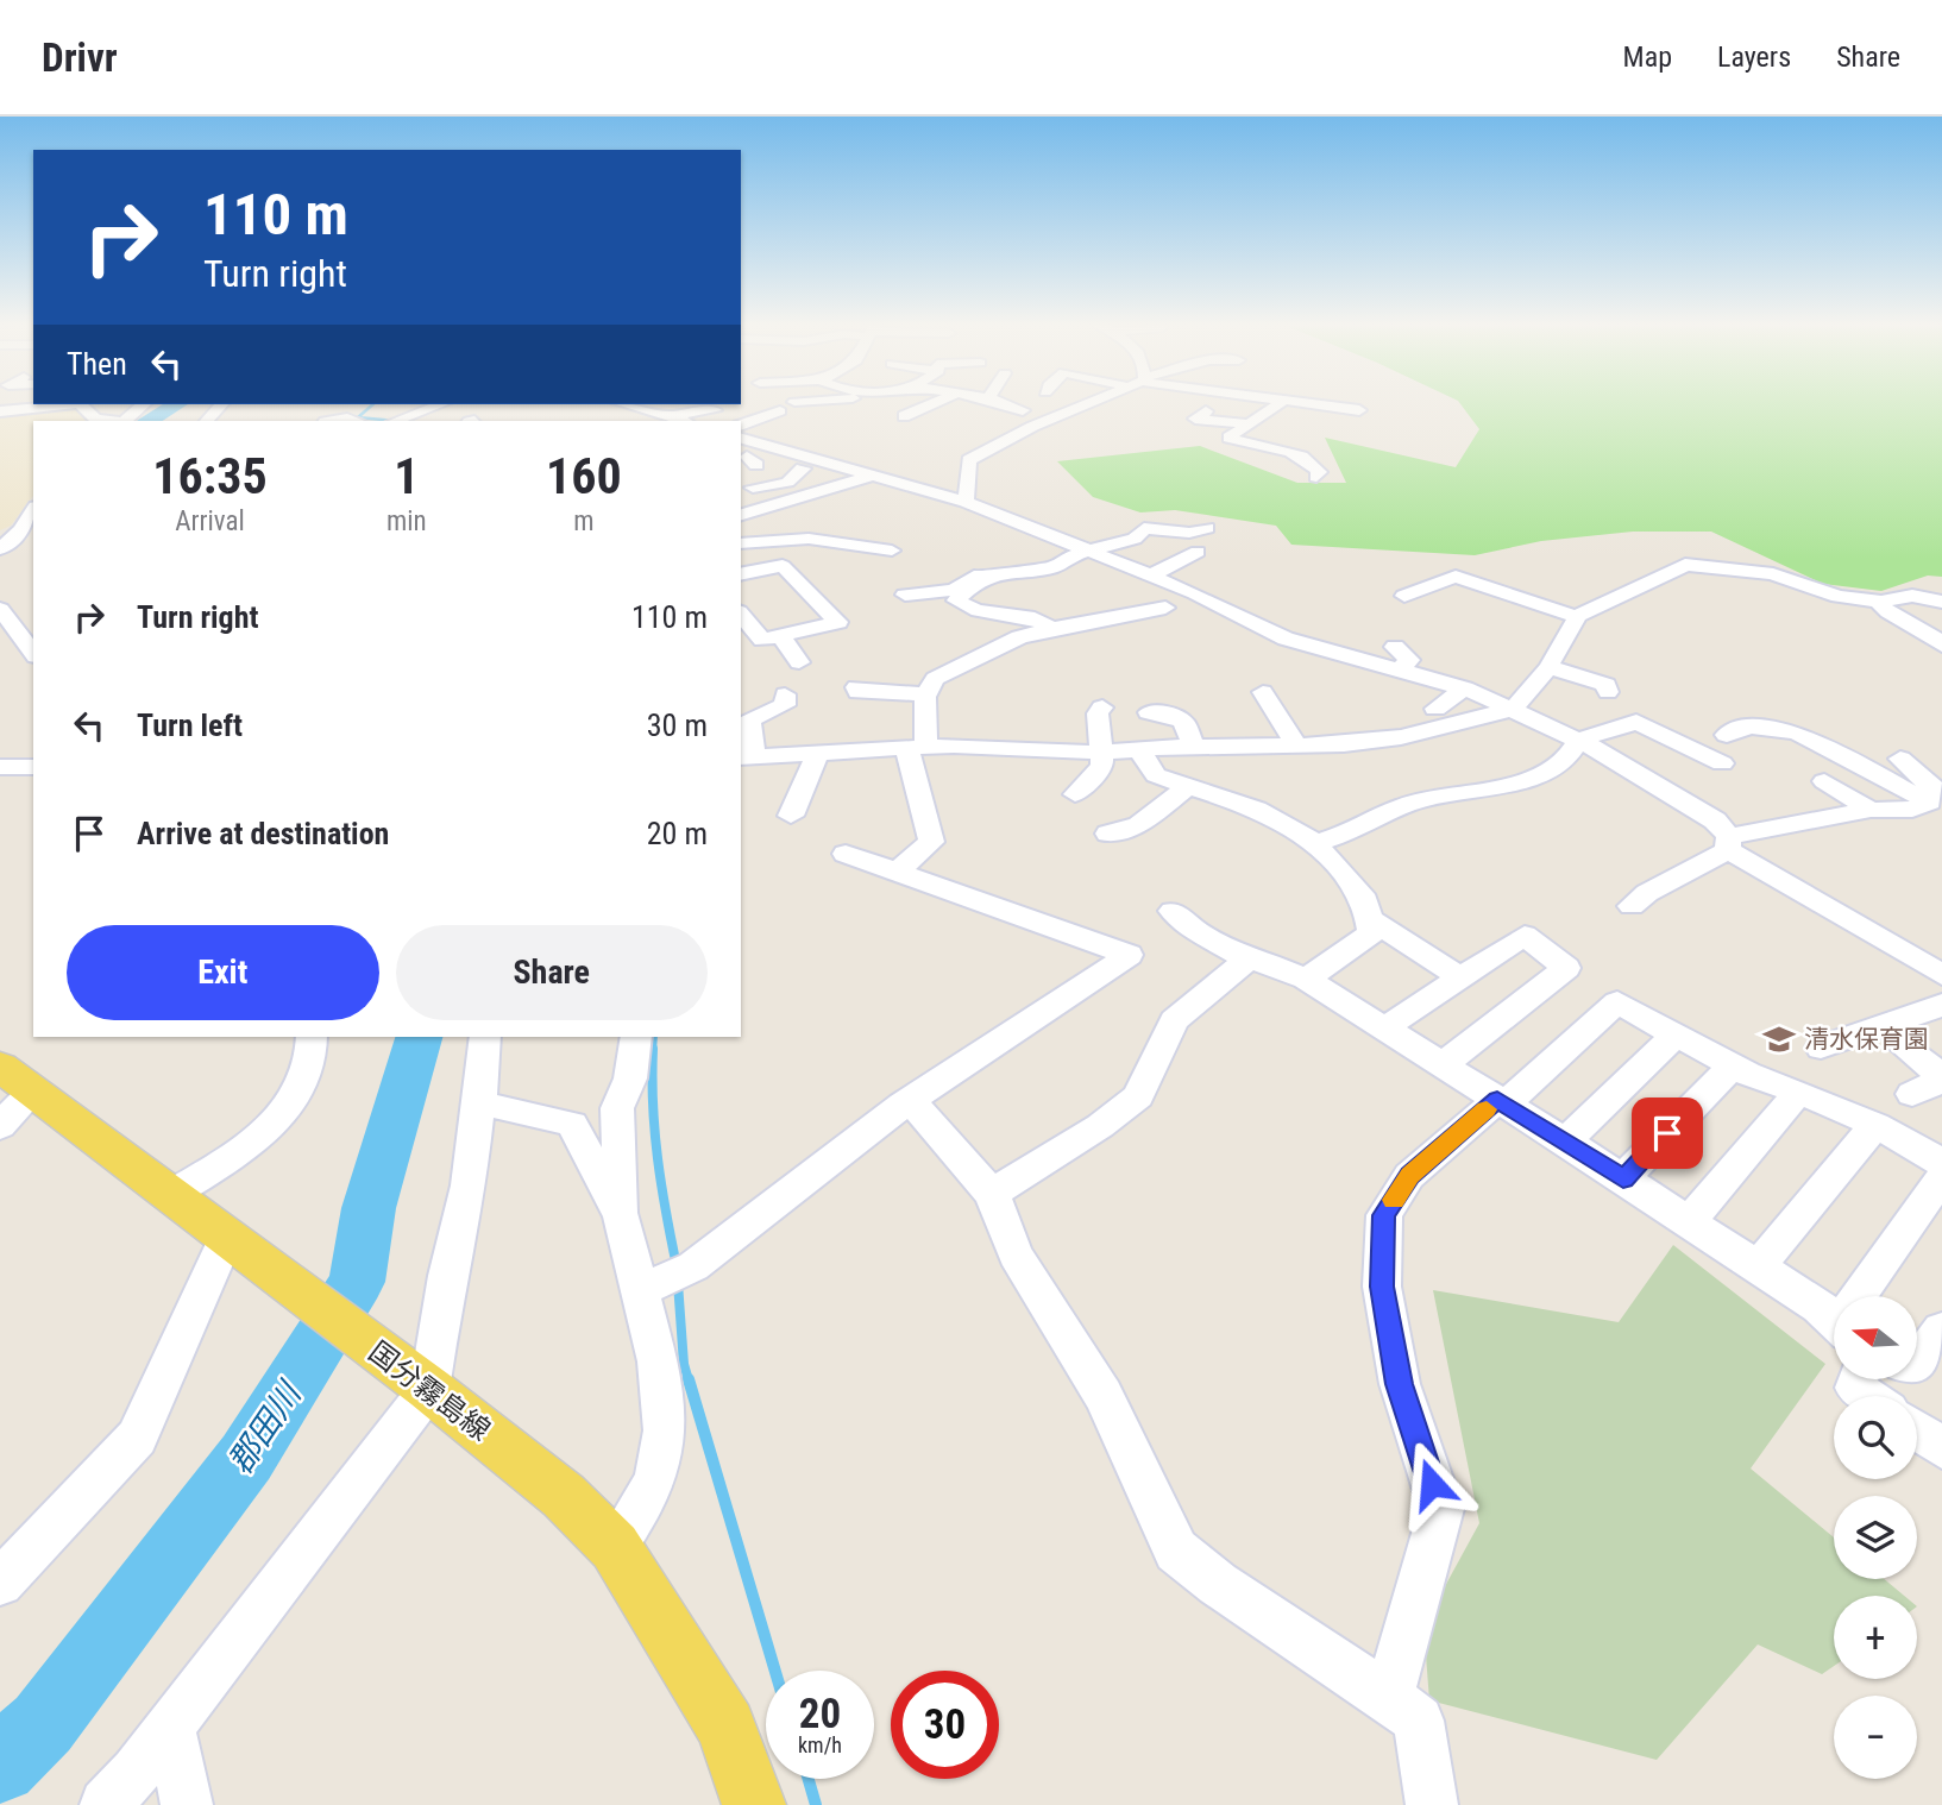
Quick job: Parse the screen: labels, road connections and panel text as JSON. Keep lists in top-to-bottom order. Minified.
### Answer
{"streets":{"main road":["国分霧島線"]},"water":["郡田川"],"places":{"school or university":["清水保育園"]},"north":"left","page":{"header":"Drivr","nav":["Map","Layers","Share"],"turn":["110 m","Turn right"],"then":"Then","eta":["16:35","Arrival","1","min","160","m"],"list":[{"name":"Turn right","value":"110 m"},{"name":"Turn left","value":"30 m"},{"name":"Arrive at destination","value":"20 m"}],"buttons":["Exit","Share"],"map_buttons":["+","−"],"speed":"20 km/h","limit":"30"}}
